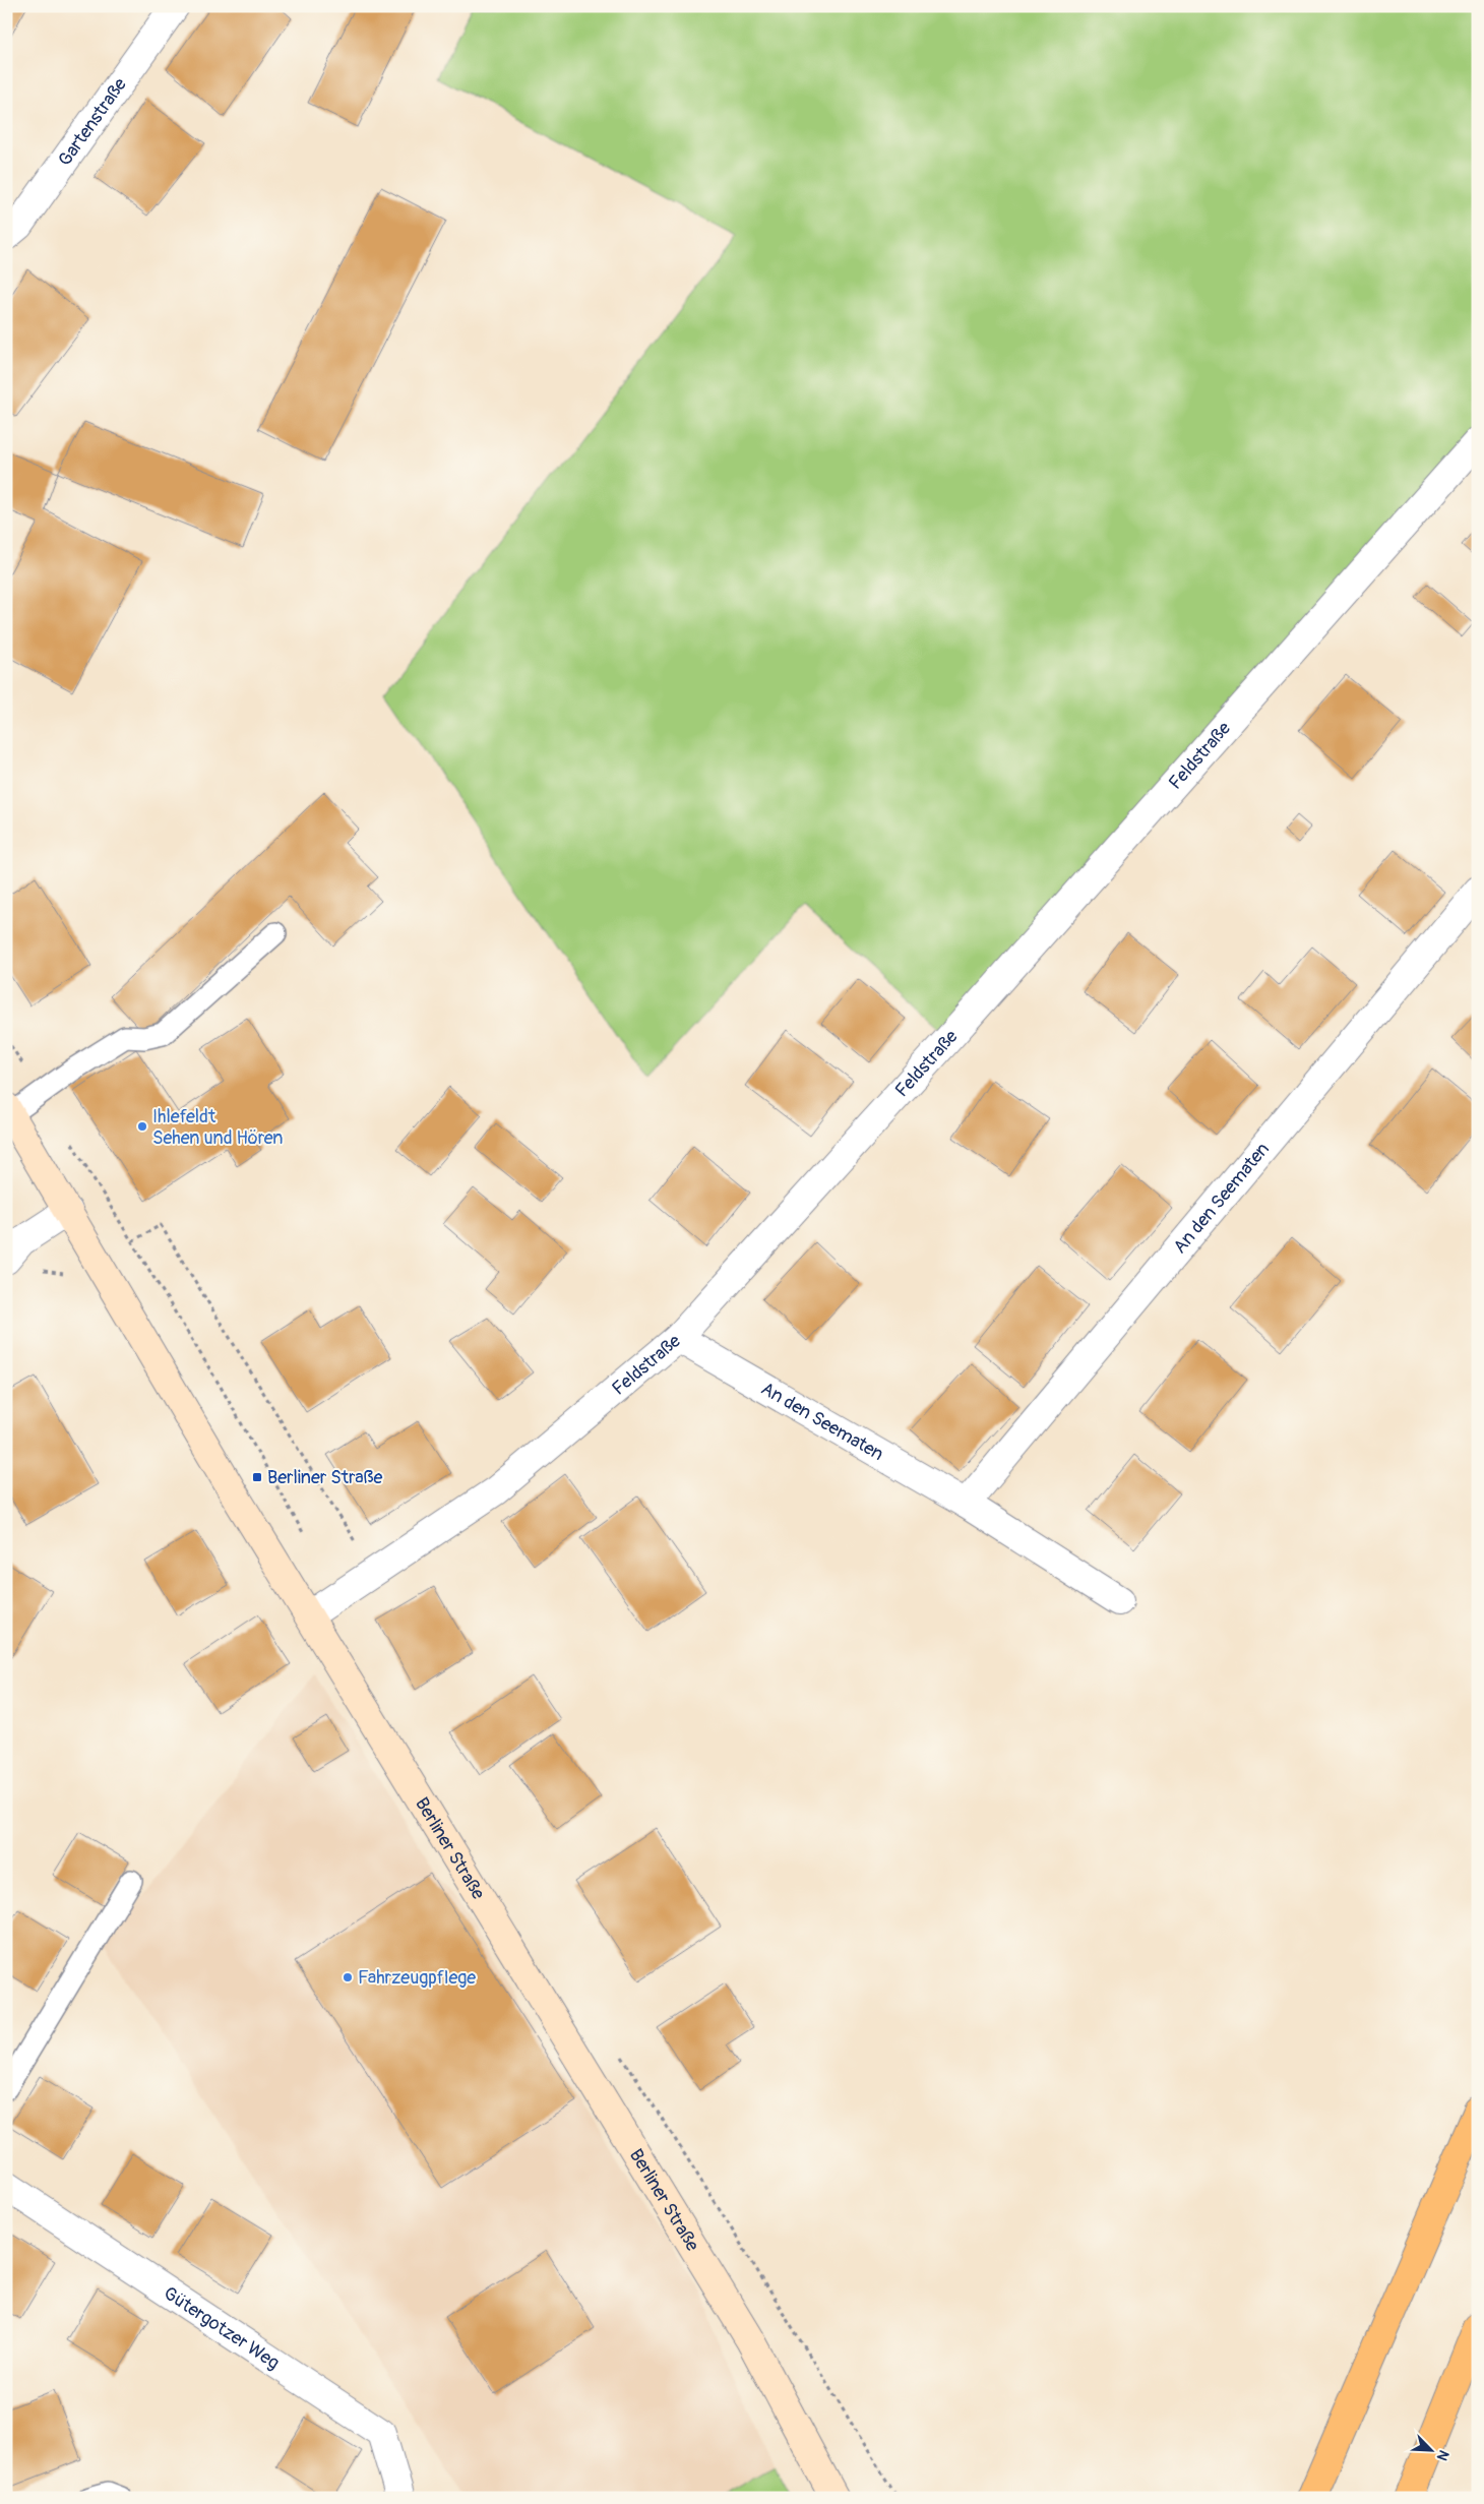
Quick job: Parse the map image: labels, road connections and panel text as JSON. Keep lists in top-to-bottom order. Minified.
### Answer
{"streets":{"main road":["Berliner Straße"],"street":["Gartenstraße","Feldstraße","An den Seematen","Gütergotzer Weg"]},"crossings":[["Feldstraße","An den Seematen"],["Feldstraße","Berliner Straße"]],"places":{"other":["Ihlefeldt Sehen und Hören","Fahrzeugpflege"],"transit":["Berliner Straße"]},"north":"bottom right"}
